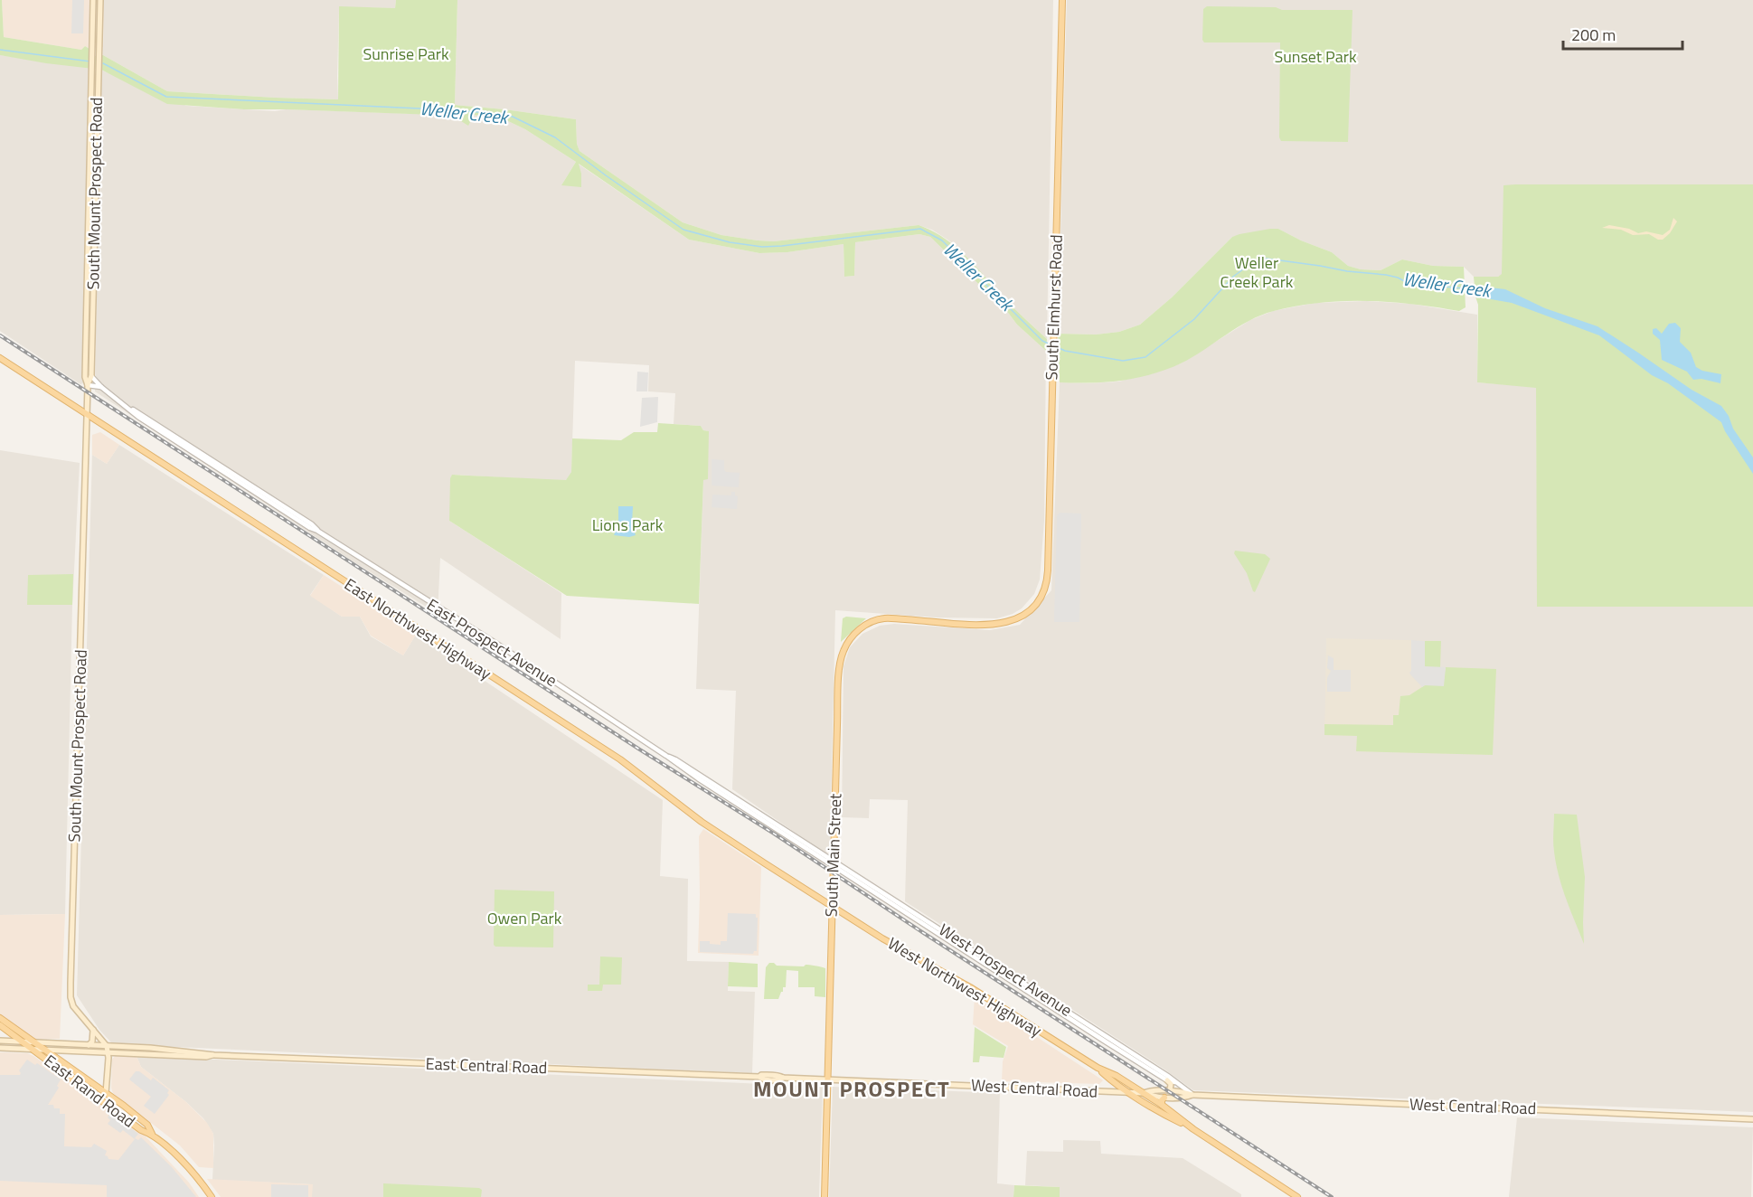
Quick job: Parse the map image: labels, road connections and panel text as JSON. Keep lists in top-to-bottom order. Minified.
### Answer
{"streets":{"main road":["South Mount Prospect Road","South Elmhurst Road","East Northwest Highway","South Main Street","West Northwest Highway","East Central Road","West Central Road","East Rand Road"],"street":["East Prospect Avenue","West Prospect Avenue"]},"crossings":[["South Mount Prospect Road","East Northwest Highway"],["South Mount Prospect Road","East Prospect Avenue"],["South Mount Prospect Road","East Central Road"],["South Mount Prospect Road","East Rand Road"],["South Elmhurst Road","South Main Street"],["East Northwest Highway","South Main Street"],["East Northwest Highway","West Northwest Highway"],["East Prospect Avenue","South Main Street"],["East Prospect Avenue","West Prospect Avenue"],["South Main Street","West Prospect Avenue"],["South Main Street","West Northwest Highway"],["South Main Street","East Central Road"],["South Main Street","West Central Road"],["West Prospect Avenue","West Central Road"],["West Northwest Highway","West Central Road"],["East Central Road","West Central Road"],["East Central Road","East Rand Road"]],"districts":["MOUNT PROSPECT"],"water":["Weller Creek"],"parks":["Sunrise Park","Sunset Park","Weller Creek Park","Lions Park","Owen Park"],"scale_bar":"200 m"}
